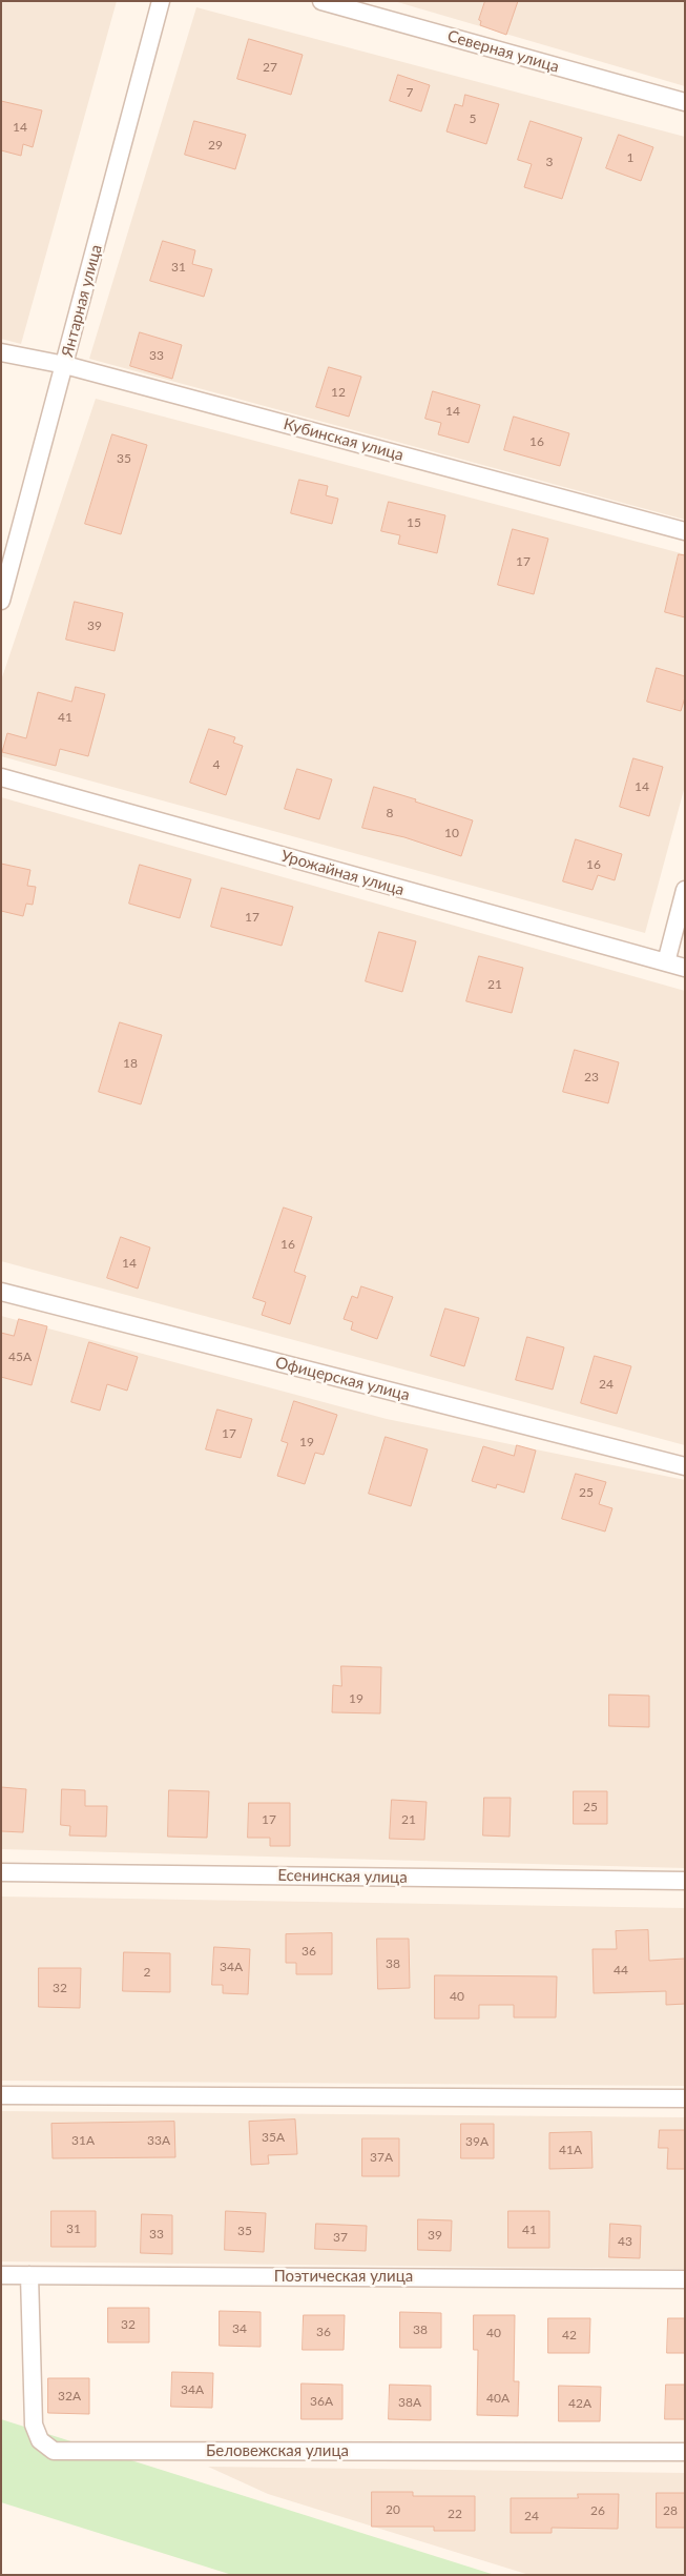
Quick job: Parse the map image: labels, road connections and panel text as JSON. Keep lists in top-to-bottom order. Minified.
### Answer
{"streets":{"street":["Северная улица","Янтарная улица","Кубинская улица","Урожайная улица","Офицерская улица","Есенинская улица","Поэтическая улица","Беловежская улица"]},"crossings":[["Янтарная улица","Кубинская улица"],["Поэтическая улица","Беловежская улица"]],"house_numbers":["27","7","5","14","29","1","3","31","33","12","14","16","35","15","17","39","41","4","14","8","10","16","17","21","18","23","16","14","45А","24","17","19","25","19","25","17","21","36","38","34А","44","2","32","40","35А","31А","33А","39А","41А","37А","31","41","35","33","39","37","43","32","34","38","36","40","42","34А","32А","40А","36А","38А","42А","20","26","28","22","24"]}
